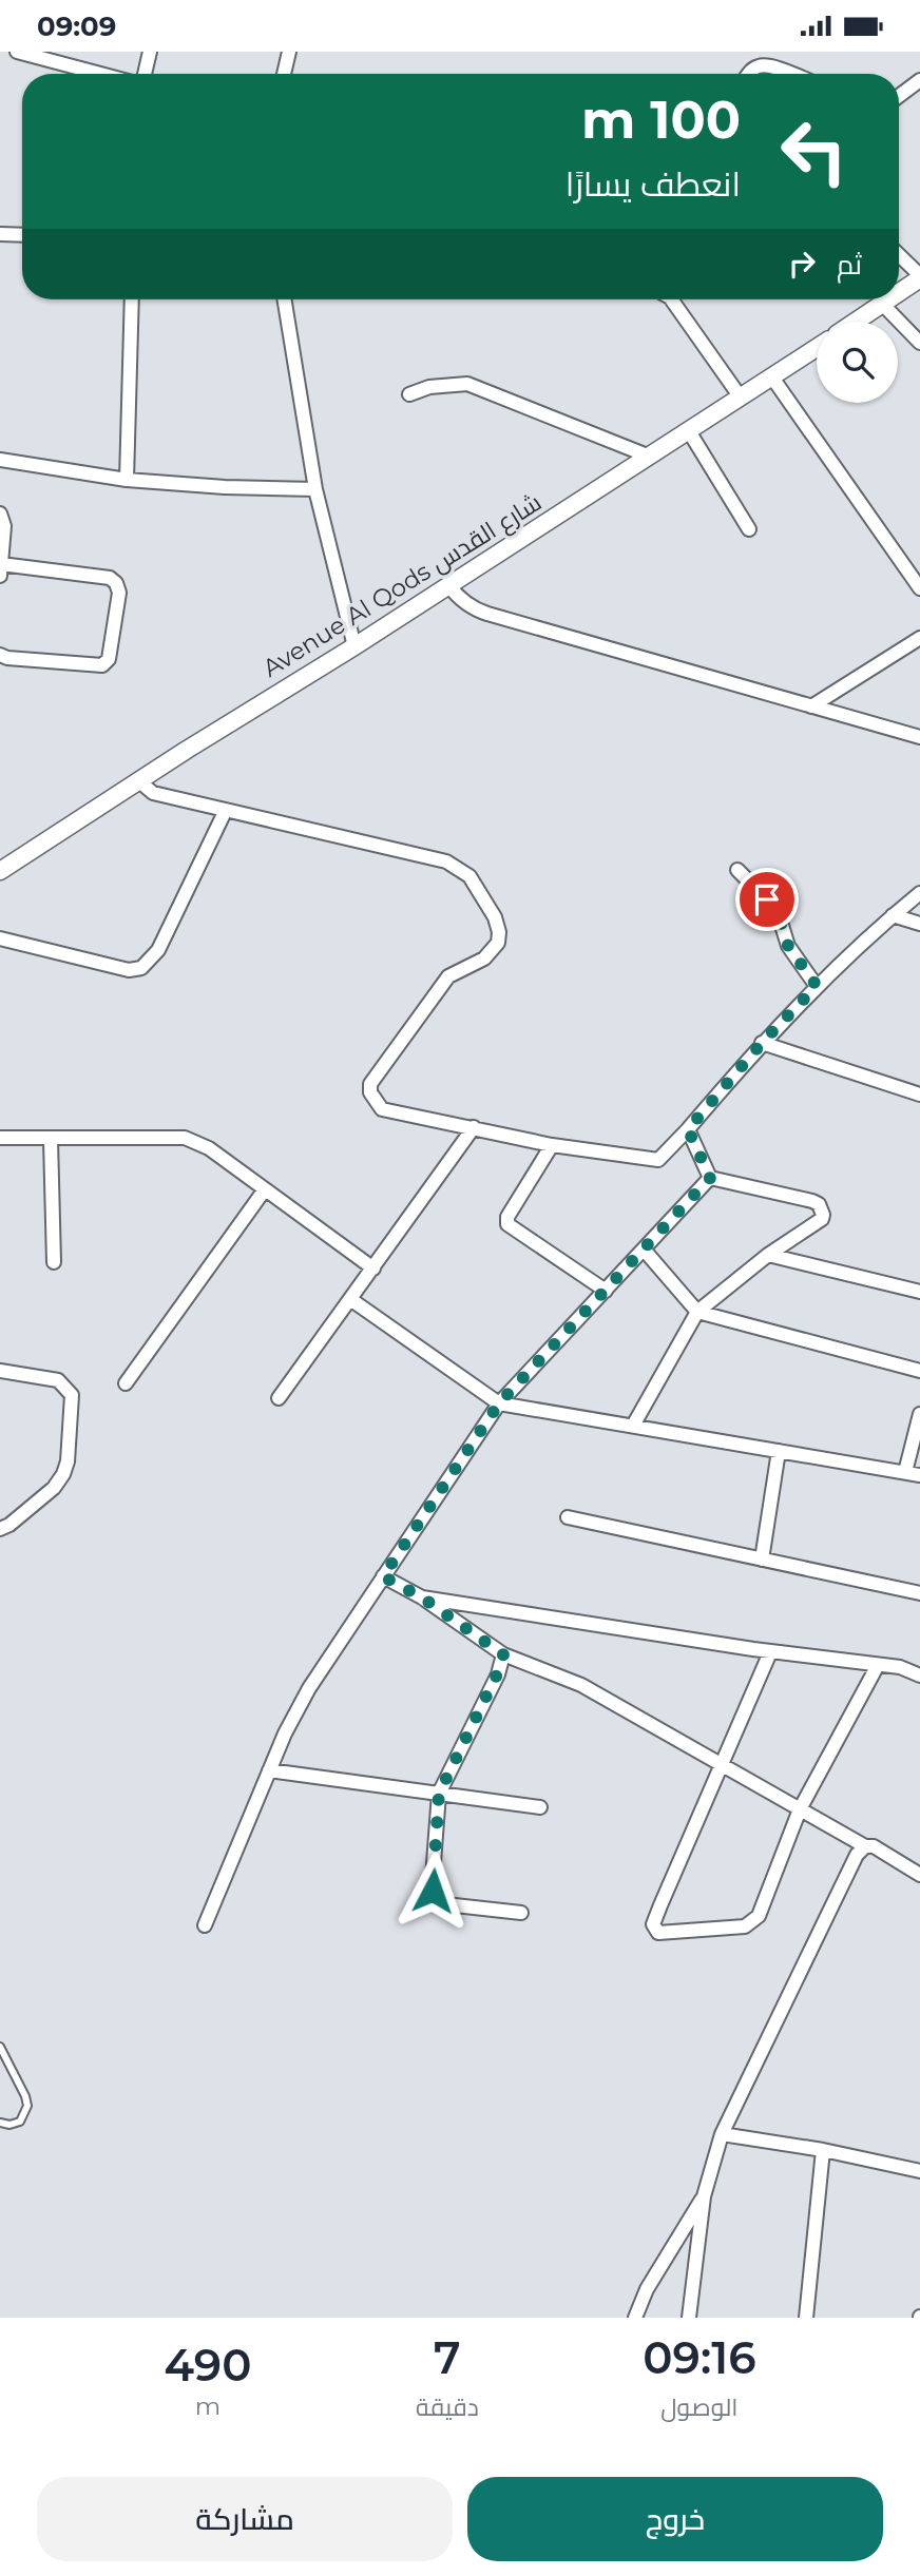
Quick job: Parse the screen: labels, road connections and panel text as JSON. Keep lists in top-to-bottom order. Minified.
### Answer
{"streets":{"street":["Avenue Al Qods شارع القدس"]},"page":{"status":"09:09","turn":["100 m","انعطف يسارًا"],"then":"ثم","eta":["09:16","الوصول","7","دقيقة","490","m"],"buttons":["خروج","مشاركة"]}}
